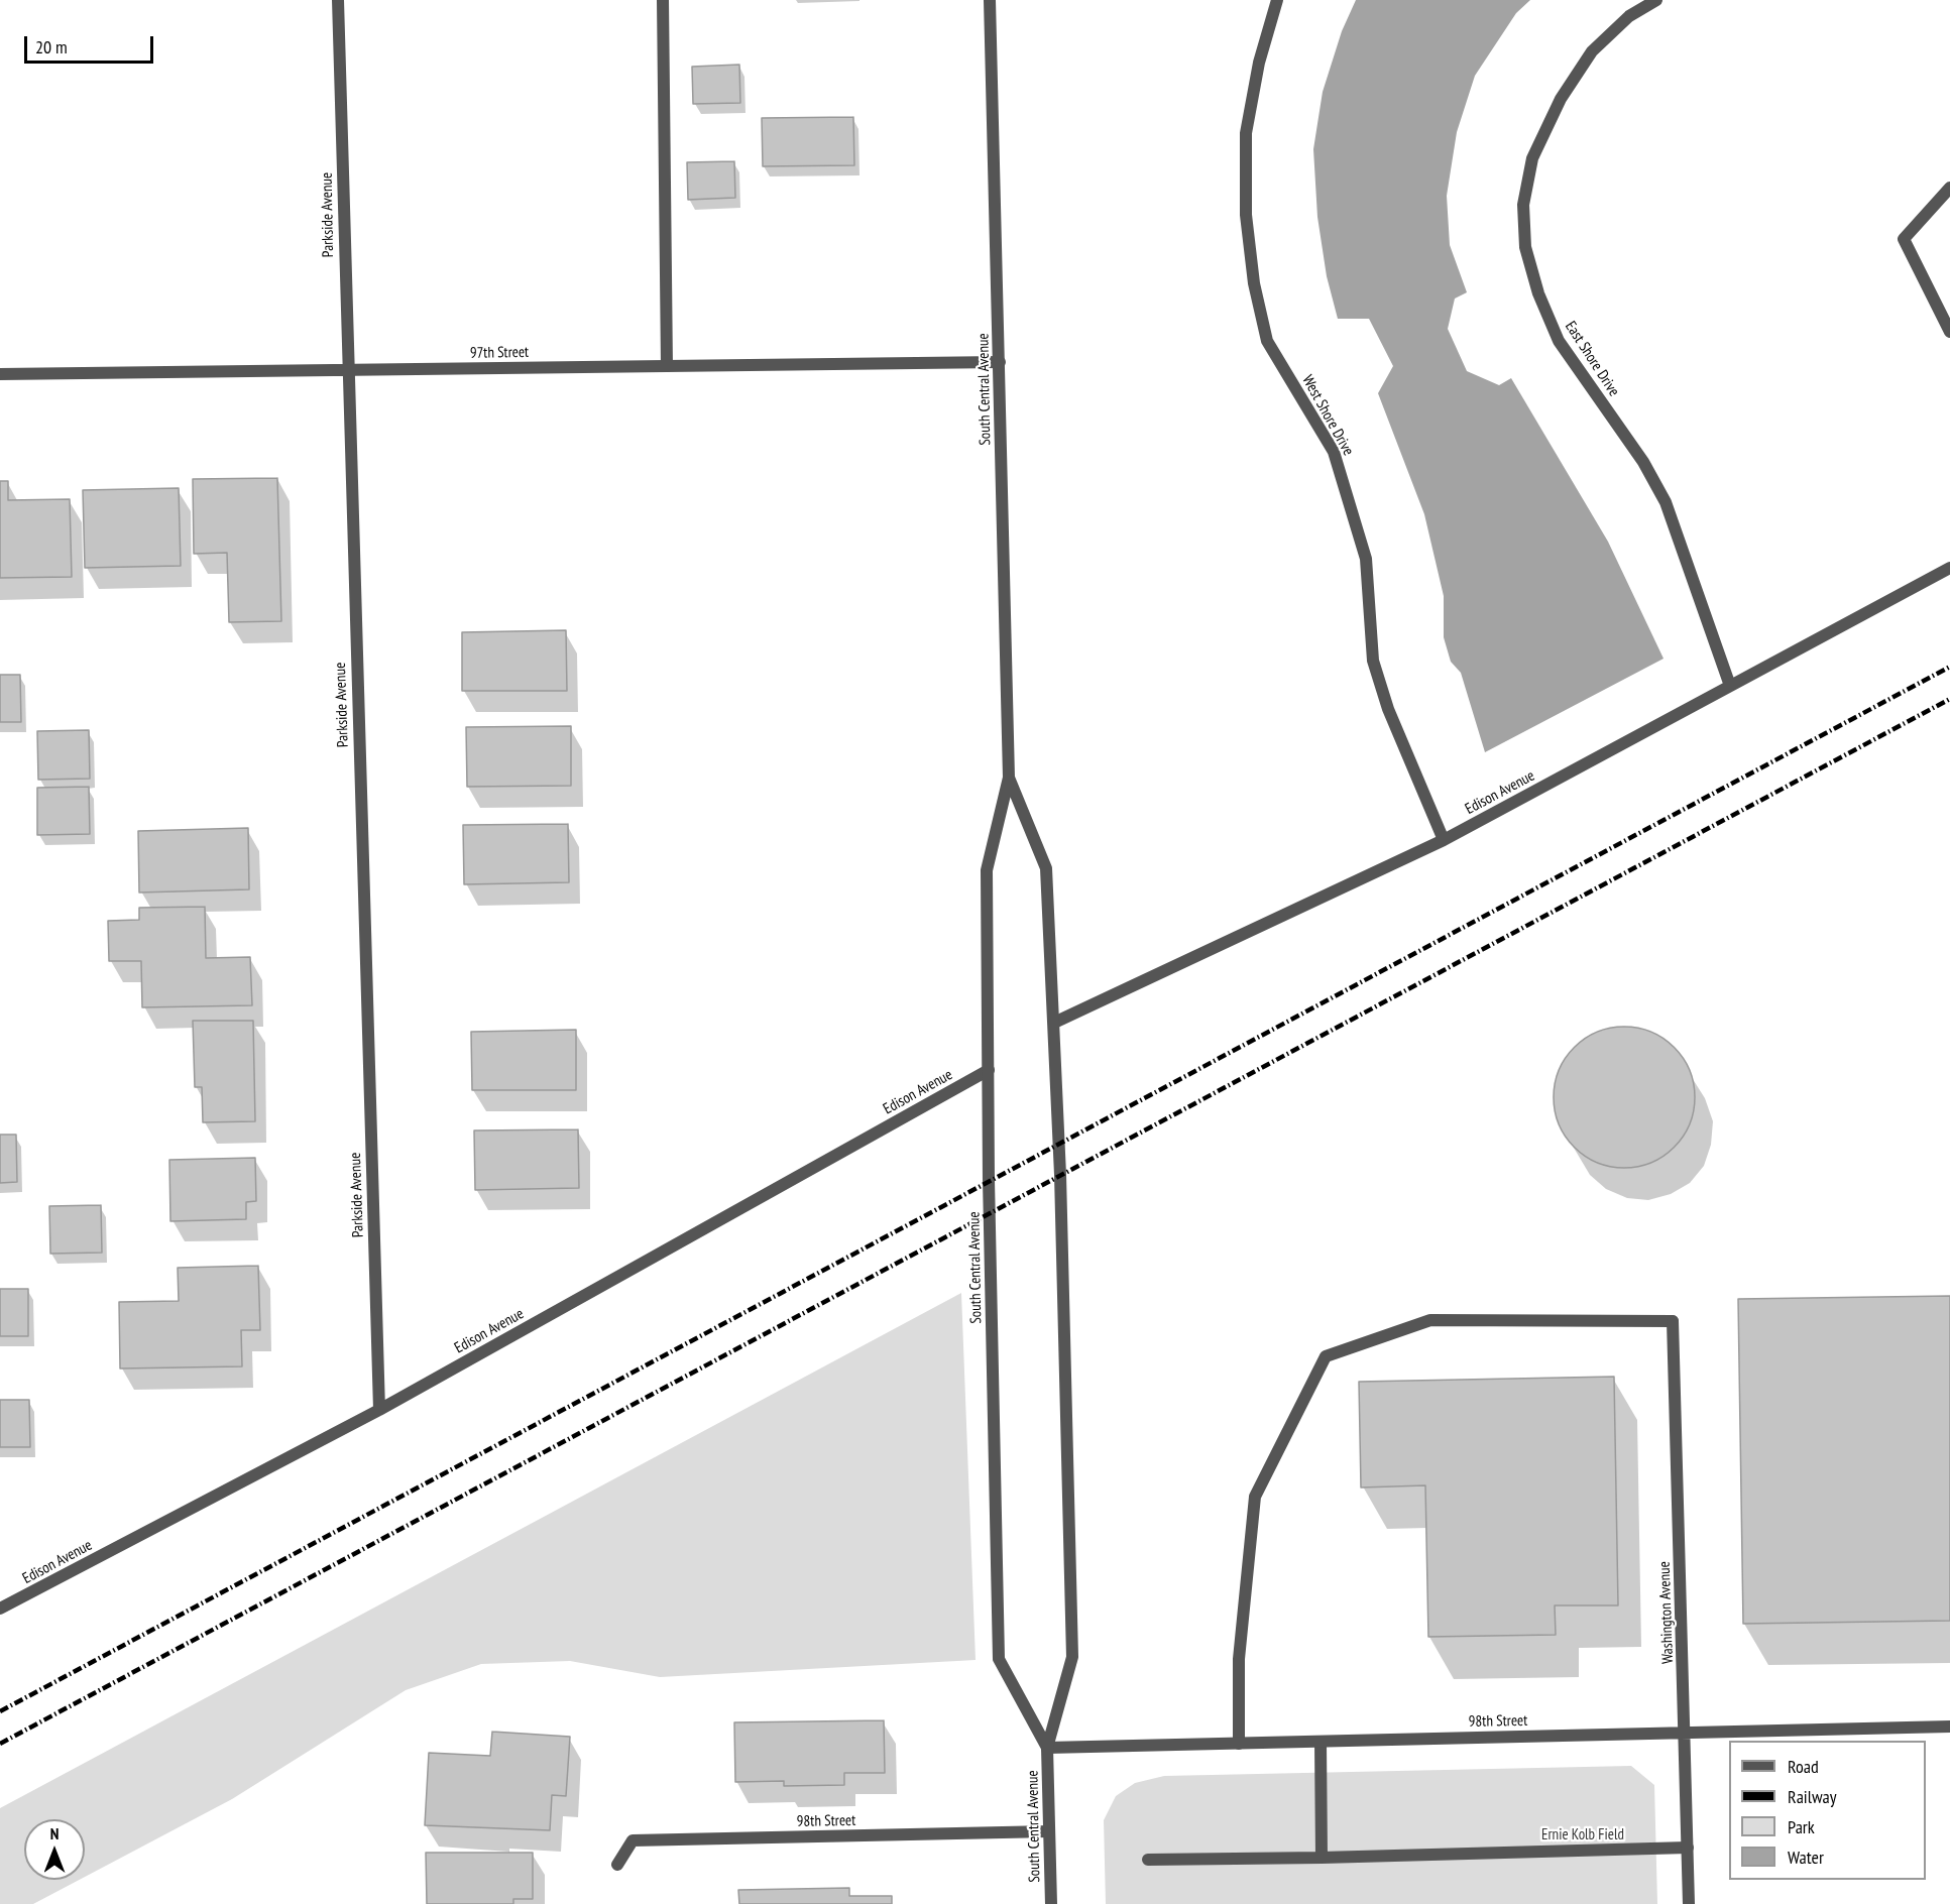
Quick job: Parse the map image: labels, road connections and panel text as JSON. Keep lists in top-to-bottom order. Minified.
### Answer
{"streets":{"street":["Parkside Avenue","97th Street","East Shore Drive","South Central Avenue","West Shore Drive","Edison Avenue","Washington Avenue","98th Street"]},"crossings":[["Parkside Avenue","97th Street"],["Parkside Avenue","Edison Avenue"],["97th Street","South Central Avenue"],["East Shore Drive","Edison Avenue"],["South Central Avenue","Edison Avenue"],["South Central Avenue","98th Street"],["West Shore Drive","Edison Avenue"],["Washington Avenue","98th Street"]],"parks":["Ernie Kolb Field"],"legend":["Road","Railway","Park","Water"],"scale_bar":"20 m","north":"top"}
